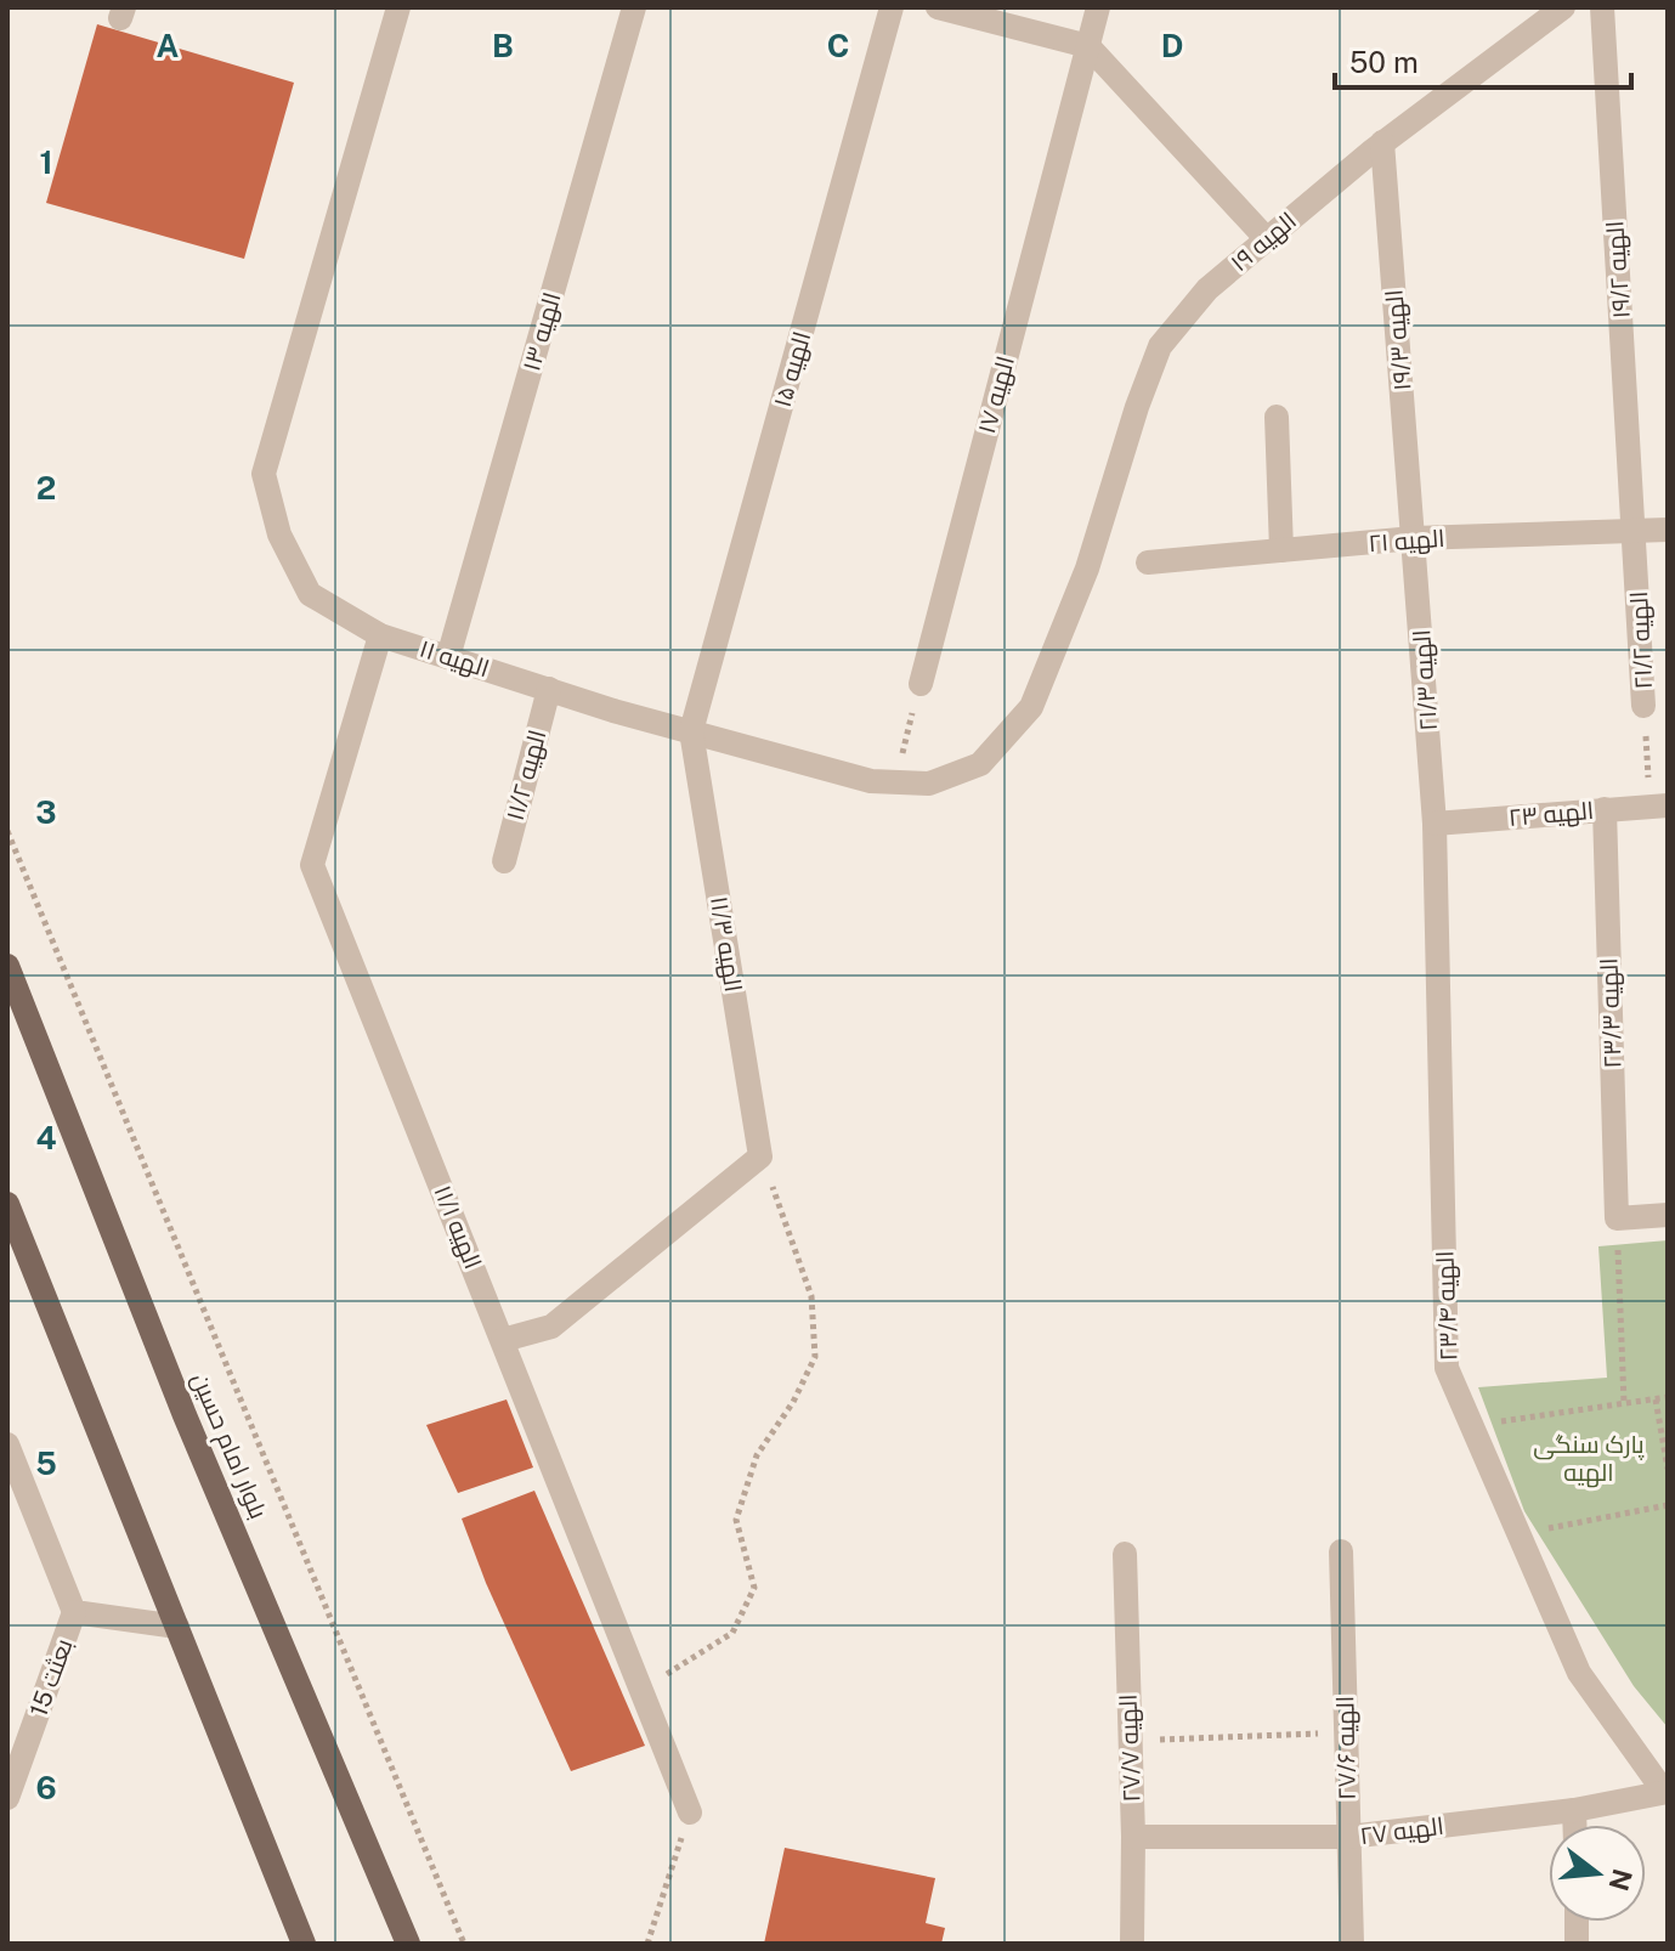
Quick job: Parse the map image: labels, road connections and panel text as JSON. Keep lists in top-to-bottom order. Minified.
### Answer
{"streets":{"main road":["بلوار امام حسین"],"street":["الهیه ۱۹","الهیه ۱۹/۲","الهیه ۱۳","الهیه ۱۹/۳","الهیه ۱۵","الهیه ۱۷","الهیه ۲۱","الهیه ۲۱/۲","الهیه ۱۱","الهیه ۲۱/۳","الهیه ۱۱/۲","الهیه ۲۳","الهیه ۱۱/۳","الهیه ۲۳/۳","الهیه ۱۱/۱","الهیه ۲۳/۴","بعثت 15","الهیه ۲۷/۷","الهیه ۲۷/۶","الهیه ۲۷"]},"crossings":[["الهیه ۱۹","الهیه ۱۹/۳"],["الهیه ۱۹","الهیه ۱۱"],["الهیه ۱۹/۲","الهیه ۲۱"],["الهیه ۱۹/۲","الهیه ۲۱/۲"],["الهیه ۱۳","الهیه ۱۱"],["الهیه ۱۹/۳","الهیه ۲۱"],["الهیه ۱۹/۳","الهیه ۲۱/۳"],["الهیه ۱۵","الهیه ۱۱"],["الهیه ۱۵","الهیه ۱۱/۳"],["الهیه ۲۱","الهیه ۲۱/۲"],["الهیه ۲۱","الهیه ۲۱/۳"],["الهیه ۲۱/۲","الهیه ۲۳"],["الهیه ۱۱","الهیه ۱۱/۲"],["الهیه ۱۱","الهیه ۱۱/۳"],["الهیه ۱۱","الهیه ۱۱/۱"],["الهیه ۲۱/۳","الهیه ۲۳"],["الهیه ۲۱/۳","الهیه ۲۳/۴"],["الهیه ۲۳","الهیه ۲۳/۳"],["الهیه ۲۳","الهیه ۲۳/۴"],["الهیه ۲۳/۴","الهیه ۲۷"],["الهیه ۲۷/۷","الهیه ۲۷"],["الهیه ۲۷/۶","الهیه ۲۷"]],"parks":["پارک سنگی الهیه"],"scale_bar":"50 m","north":"right","grid":{"columns":["A","B","C","D"],"rows":["1","2","3","4","5","6"]}}
